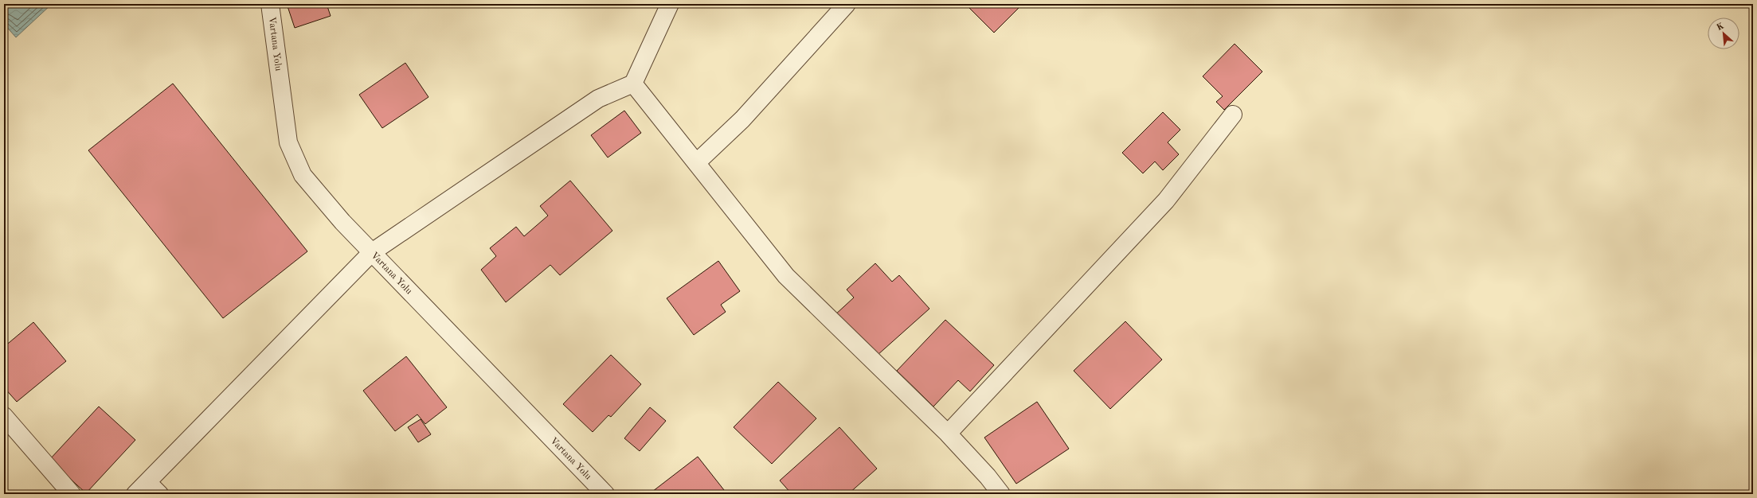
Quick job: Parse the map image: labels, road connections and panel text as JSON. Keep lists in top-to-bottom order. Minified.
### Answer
{"streets":{"street":["Vartana Yolu"]},"north":"top left"}
